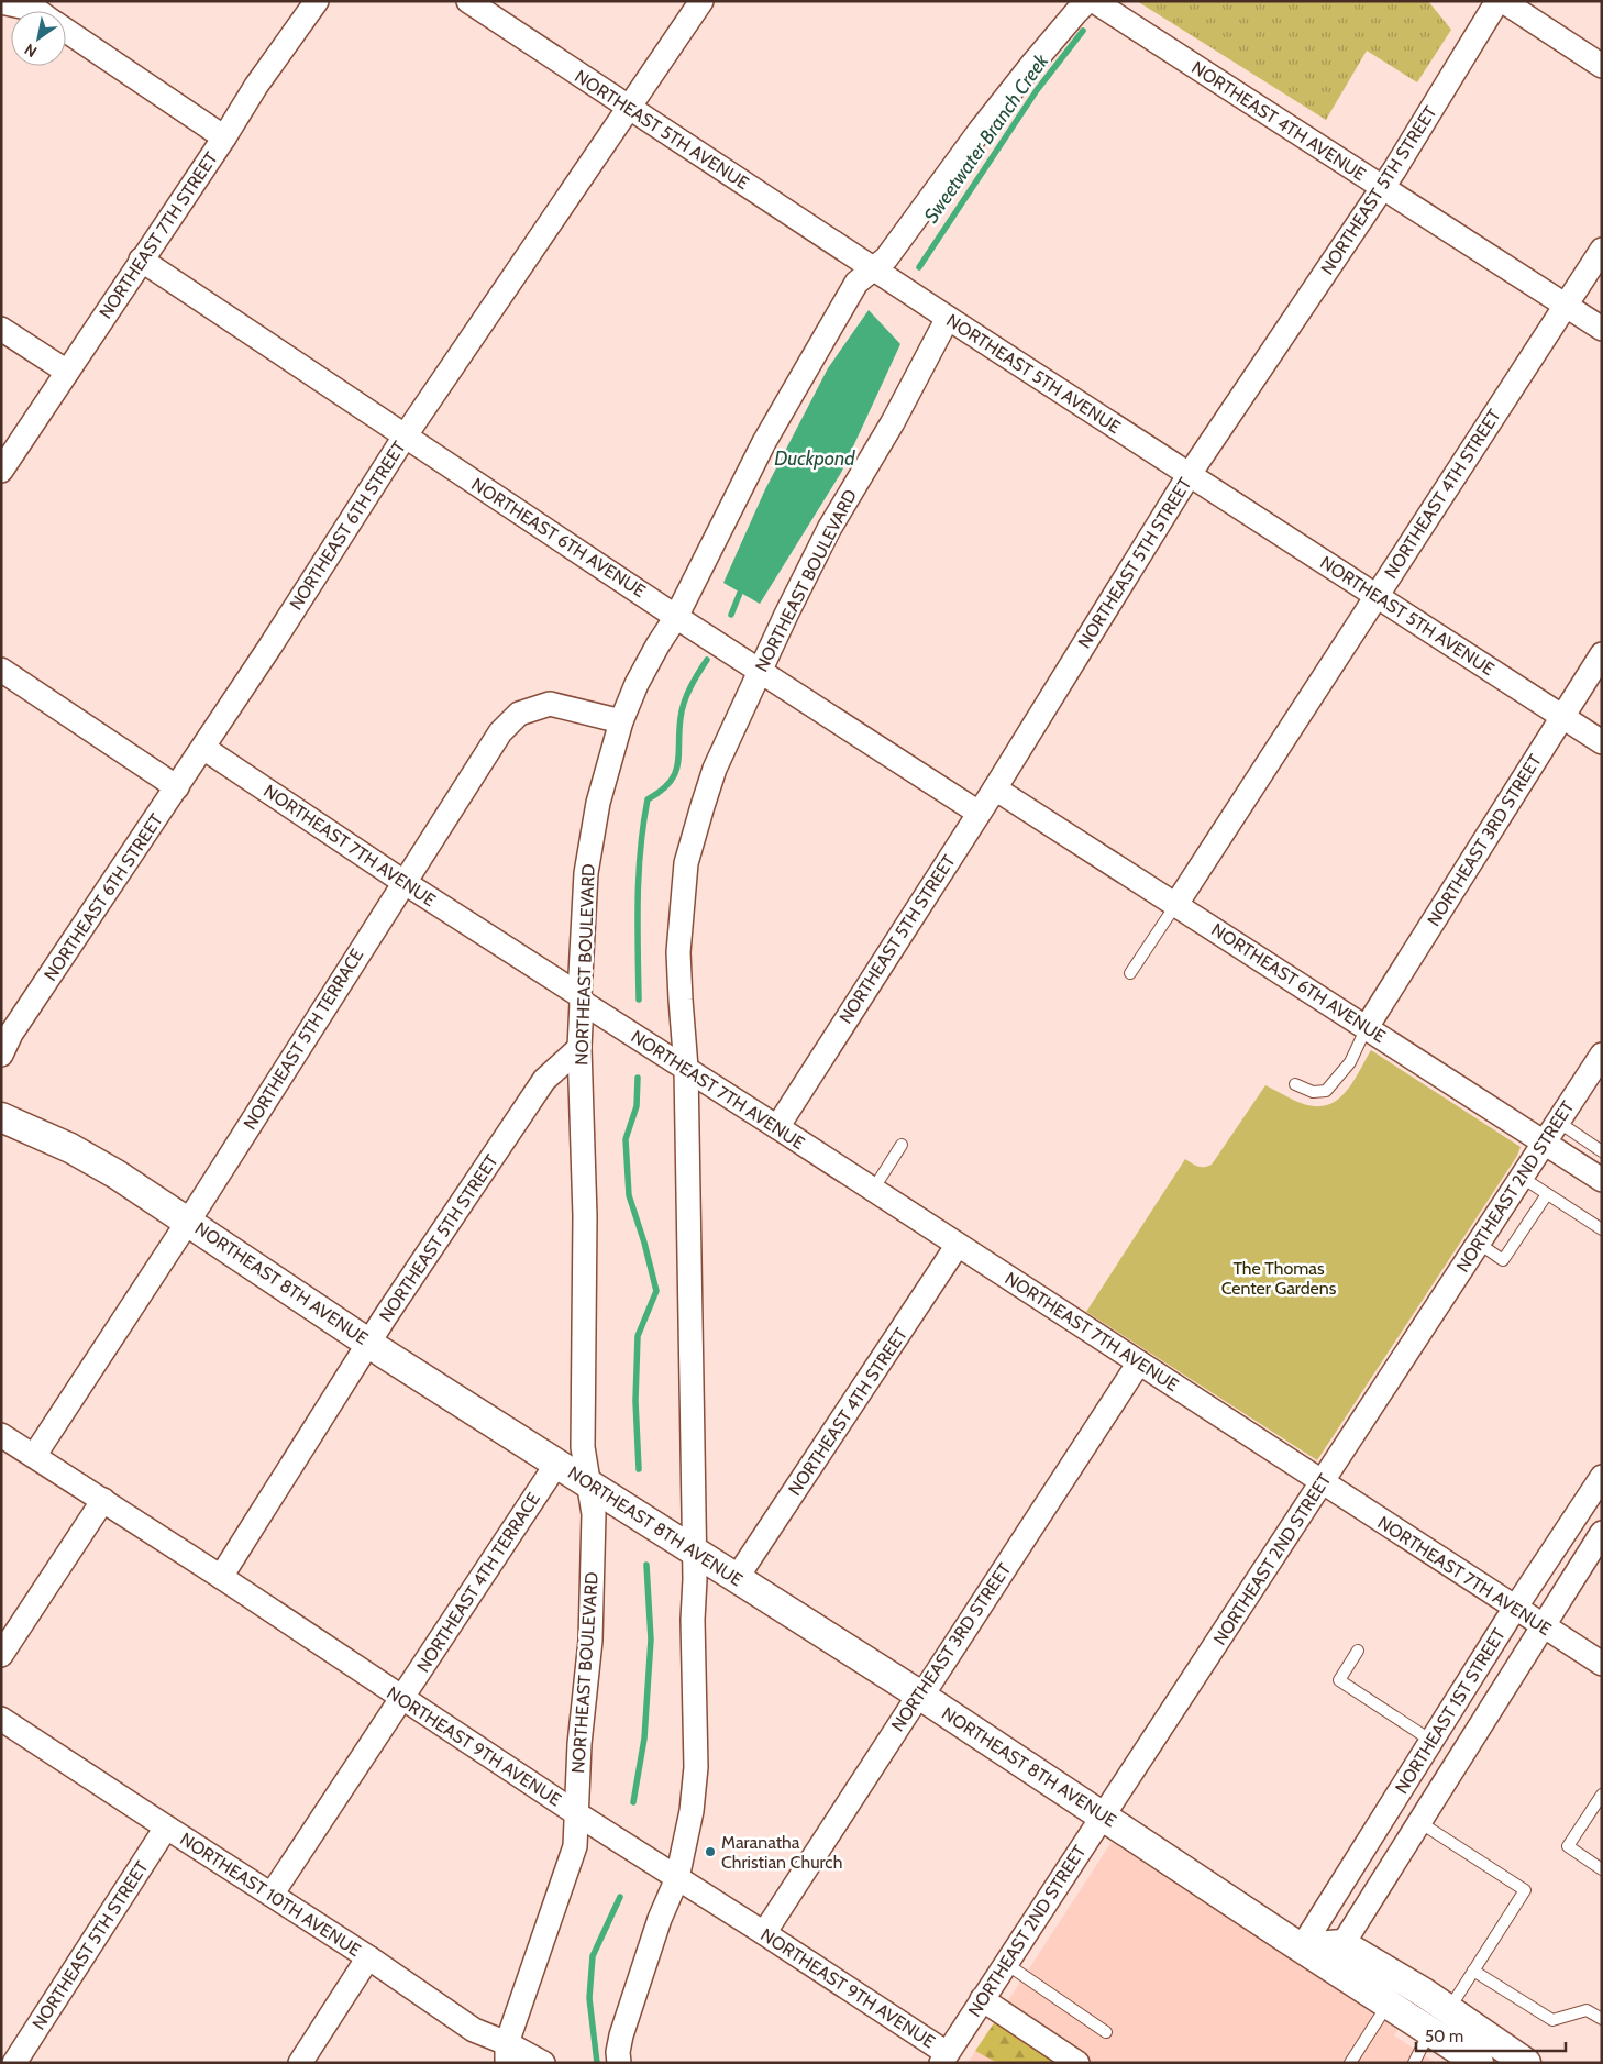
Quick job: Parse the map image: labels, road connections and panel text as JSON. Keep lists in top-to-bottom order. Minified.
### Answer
{"streets":{"street":["NORTHEAST 4TH AVENUE","NORTHEAST 5TH AVENUE","NORTHEAST 5TH STREET","NORTHEAST 7TH STREET","NORTHEAST 4TH STREET","NORTHEAST 6TH STREET","NORTHEAST 6TH AVENUE","NORTHEAST BOULEVARD","NORTHEAST 3RD STREET","NORTHEAST 7TH AVENUE","NORTHEAST 5TH TERRACE","NORTHEAST 2ND STREET","NORTHEAST 8TH AVENUE","NORTHEAST 4TH TERRACE","NORTHEAST 1ST STREET","NORTHEAST 9TH AVENUE","NORTHEAST 10TH AVENUE"]},"crossings":[["NORTHEAST 4TH AVENUE","NORTHEAST 5TH STREET"],["NORTHEAST 4TH AVENUE","NORTHEAST 4TH STREET"],["NORTHEAST 5TH AVENUE","NORTHEAST 5TH STREET"],["NORTHEAST 5TH AVENUE","NORTHEAST 4TH STREET"],["NORTHEAST 5TH AVENUE","NORTHEAST 6TH STREET"],["NORTHEAST 5TH AVENUE","NORTHEAST BOULEVARD"],["NORTHEAST 5TH AVENUE","NORTHEAST 3RD STREET"],["NORTHEAST 5TH STREET","NORTHEAST 6TH AVENUE"],["NORTHEAST 5TH STREET","NORTHEAST BOULEVARD"],["NORTHEAST 5TH STREET","NORTHEAST 7TH AVENUE"],["NORTHEAST 5TH STREET","NORTHEAST 8TH AVENUE"],["NORTHEAST 5TH STREET","NORTHEAST 9TH AVENUE"],["NORTHEAST 5TH STREET","NORTHEAST 10TH AVENUE"],["NORTHEAST 7TH STREET","NORTHEAST 6TH AVENUE"],["NORTHEAST 4TH STREET","NORTHEAST 6TH AVENUE"],["NORTHEAST 4TH STREET","NORTHEAST 7TH AVENUE"],["NORTHEAST 4TH STREET","NORTHEAST 8TH AVENUE"],["NORTHEAST 6TH STREET","NORTHEAST 6TH AVENUE"],["NORTHEAST 6TH STREET","NORTHEAST 7TH AVENUE"],["NORTHEAST 6TH AVENUE","NORTHEAST BOULEVARD"],["NORTHEAST 6TH AVENUE","NORTHEAST 3RD STREET"],["NORTHEAST 6TH AVENUE","NORTHEAST 2ND STREET"],["NORTHEAST BOULEVARD","NORTHEAST 7TH AVENUE"],["NORTHEAST BOULEVARD","NORTHEAST 5TH TERRACE"],["NORTHEAST BOULEVARD","NORTHEAST 8TH AVENUE"],["NORTHEAST BOULEVARD","NORTHEAST 9TH AVENUE"],["NORTHEAST BOULEVARD","NORTHEAST 10TH AVENUE"],["NORTHEAST 3RD STREET","NORTHEAST 7TH AVENUE"],["NORTHEAST 3RD STREET","NORTHEAST 8TH AVENUE"],["NORTHEAST 3RD STREET","NORTHEAST 9TH AVENUE"],["NORTHEAST 7TH AVENUE","NORTHEAST 5TH TERRACE"],["NORTHEAST 7TH AVENUE","NORTHEAST 2ND STREET"],["NORTHEAST 7TH AVENUE","NORTHEAST 1ST STREET"],["NORTHEAST 5TH TERRACE","NORTHEAST 8TH AVENUE"],["NORTHEAST 5TH TERRACE","NORTHEAST 9TH AVENUE"],["NORTHEAST 2ND STREET","NORTHEAST 8TH AVENUE"],["NORTHEAST 2ND STREET","NORTHEAST 9TH AVENUE"],["NORTHEAST 8TH AVENUE","NORTHEAST 4TH TERRACE"],["NORTHEAST 8TH AVENUE","NORTHEAST 1ST STREET"],["NORTHEAST 4TH TERRACE","NORTHEAST 9TH AVENUE"],["NORTHEAST 4TH TERRACE","NORTHEAST 10TH AVENUE"]],"water":["Sweetwater Branch Creek","Duckpond"],"parks":["The Thomas Center Gardens"],"places":["Maranatha Christian Church"],"scale_bar":"50 m","north":"bottom left"}
